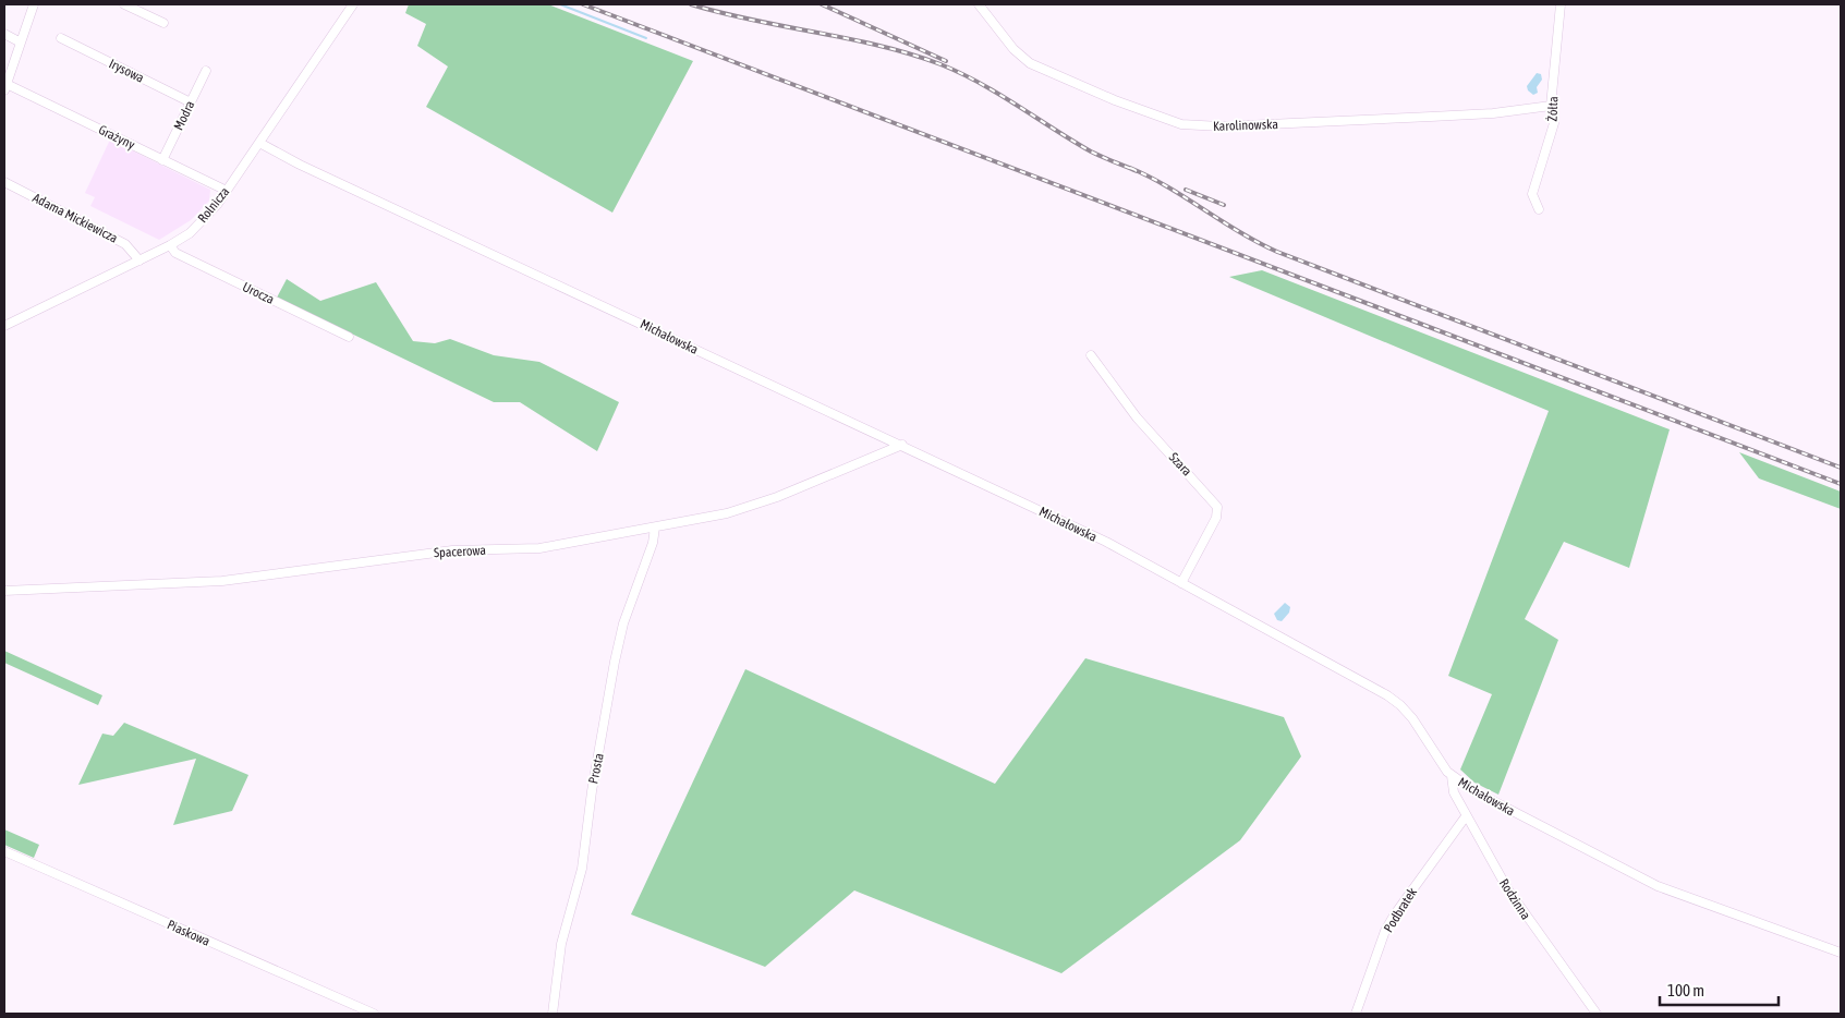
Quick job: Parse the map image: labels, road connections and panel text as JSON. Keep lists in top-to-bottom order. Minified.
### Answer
{"streets":{"street":["Irysowa","Żółta","Modra","Karolinowska","Grażyny","Rolnicza","Adama Mickiewicza","Urocza","Michałowska","Szara","Spacerowa","Prosta","Rodzinna","Podbratek","Piaskowa"]},"crossings":[["Irysowa","Modra"],["Żółta","Karolinowska"],["Modra","Grażyny"],["Grażyny","Rolnicza"],["Rolnicza","Adama Mickiewicza"],["Rolnicza","Urocza"],["Rolnicza","Michałowska"],["Michałowska","Szara"],["Michałowska","Spacerowa"],["Michałowska","Rodzinna"],["Spacerowa","Prosta"],["Rodzinna","Podbratek"]],"scale_bar":"100 m"}
